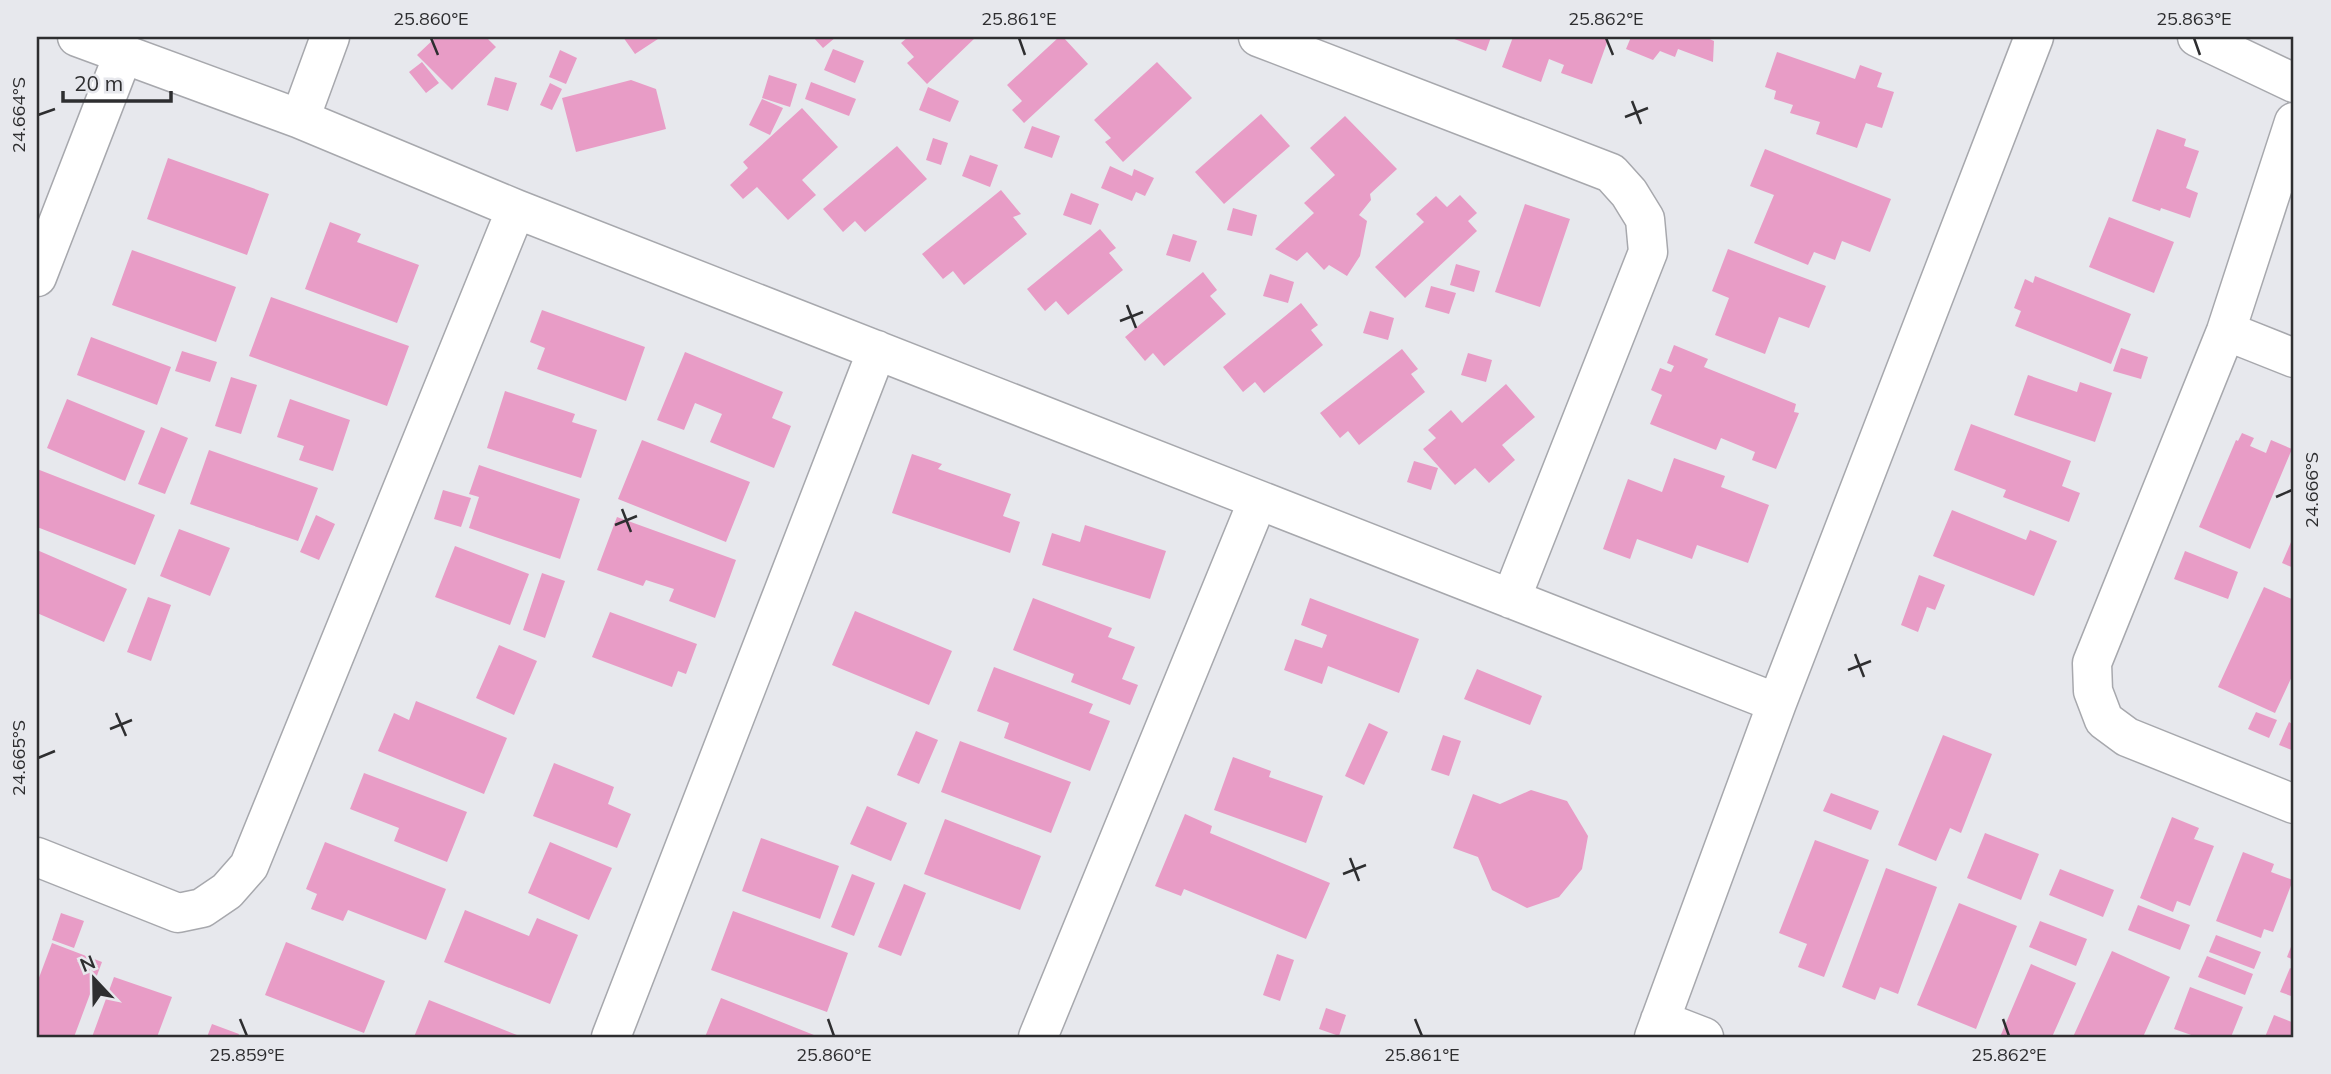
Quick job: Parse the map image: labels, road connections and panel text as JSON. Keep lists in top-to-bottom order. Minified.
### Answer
{"scale_bar":"20 m","north":"top","coordinates":["25.860°E","25.861°E","25.862°E","25.863°E","24.664°S","24.666°S","24.665°S","25.859°E"]}
